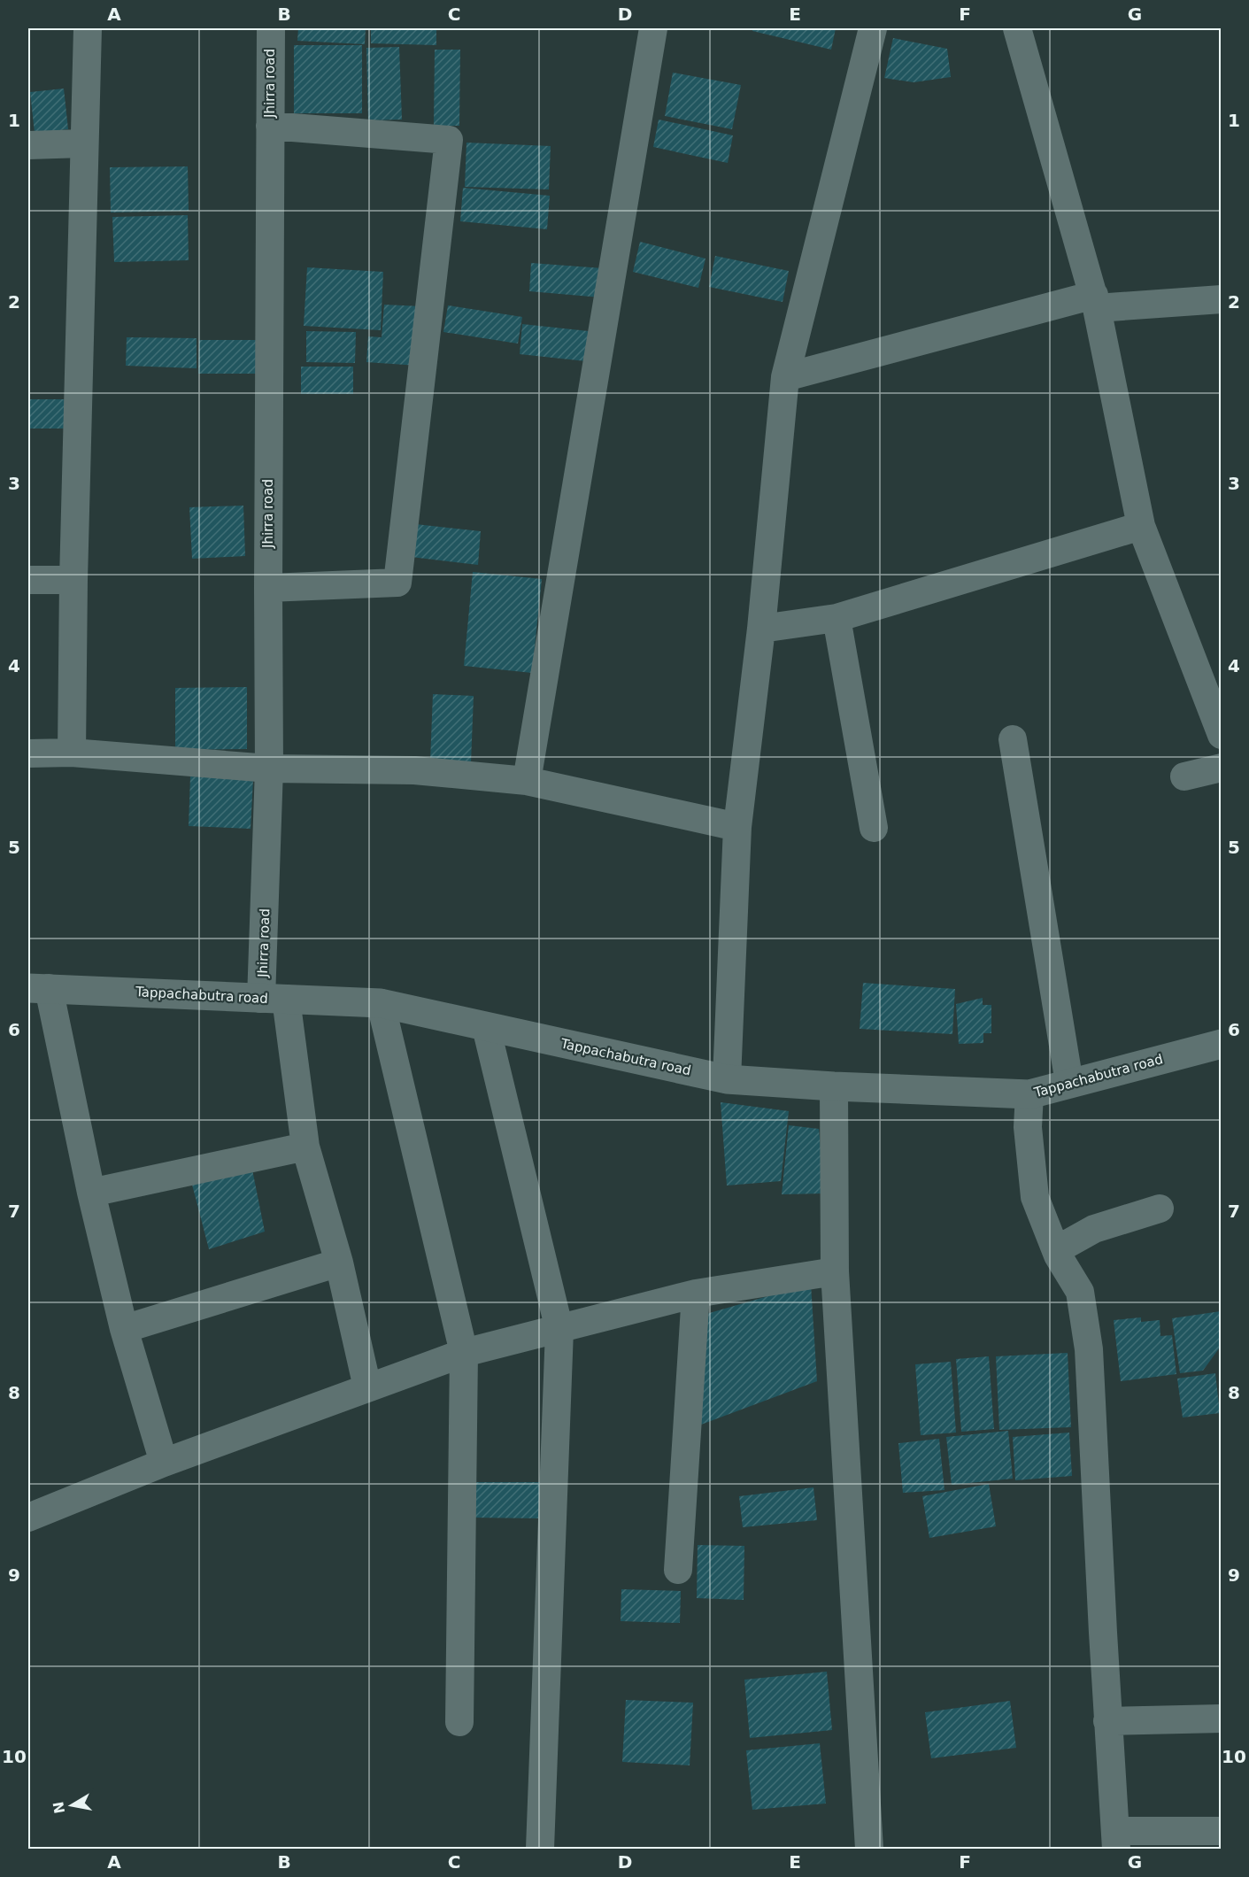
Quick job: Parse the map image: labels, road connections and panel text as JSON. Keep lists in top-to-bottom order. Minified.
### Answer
{"streets":{"main road":["Tappachabutra road"],"street":["Jhirra road"]},"crossings":[["Jhirra road","Tappachabutra road"]],"north":"left","grid":{"columns":["A","B","C","D","E","F","G"],"rows":["1","2","3","4","5","6","7","8","9","10"]}}
